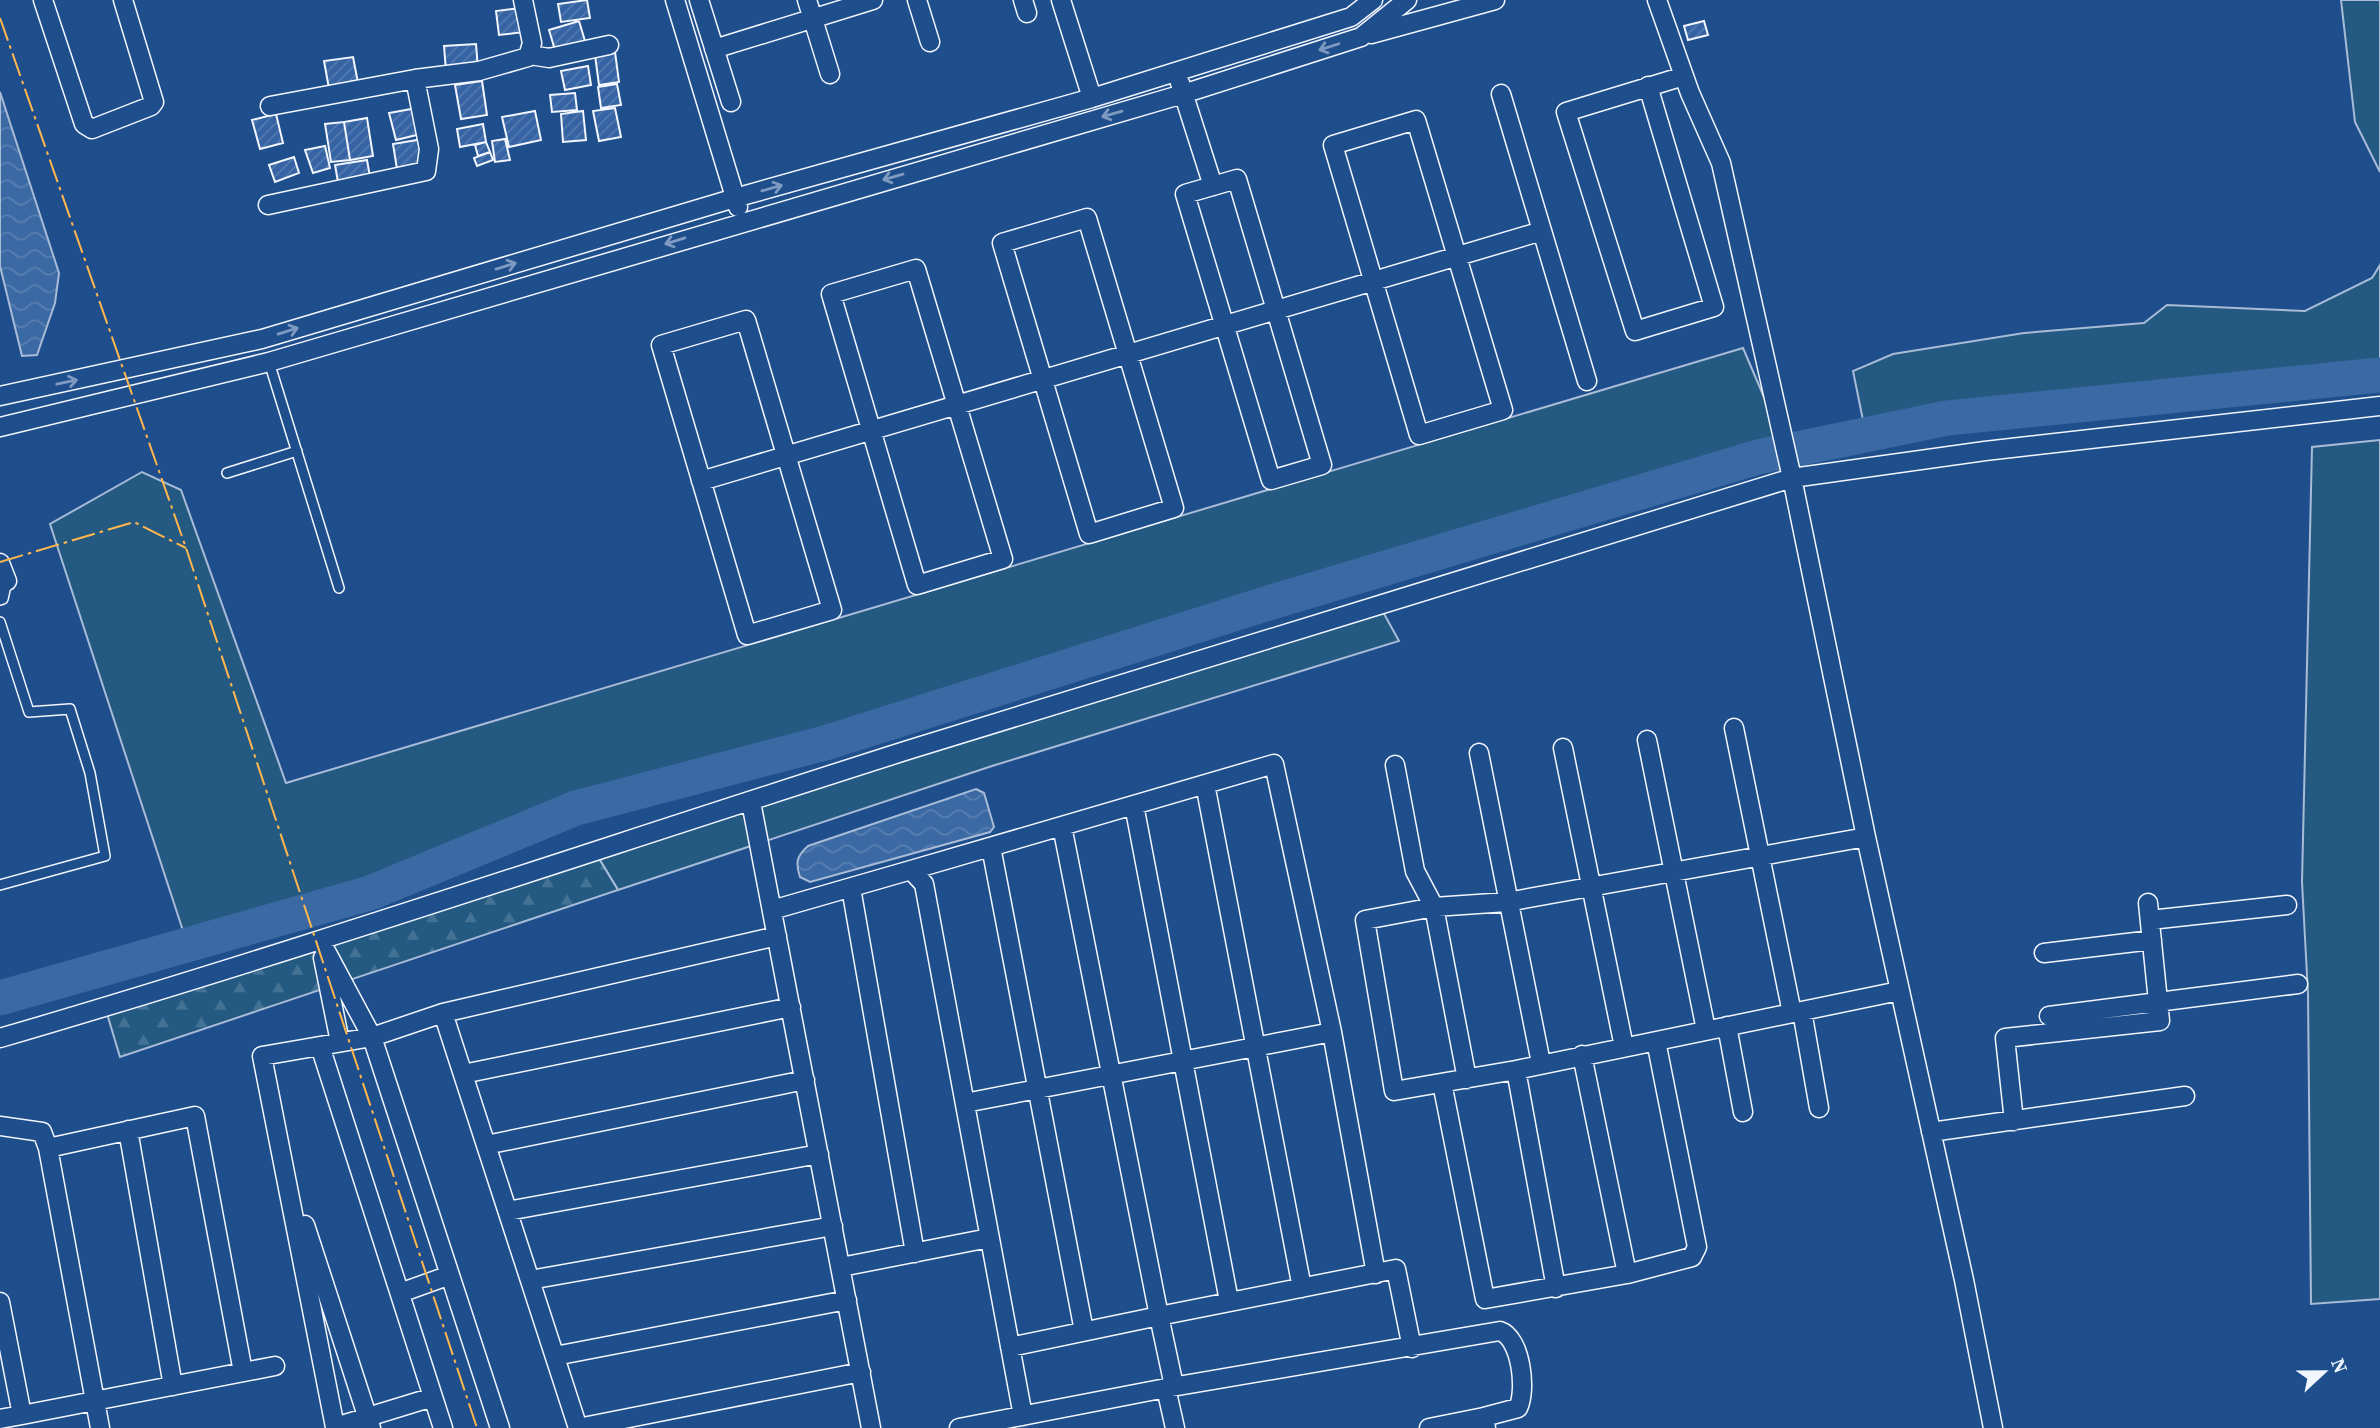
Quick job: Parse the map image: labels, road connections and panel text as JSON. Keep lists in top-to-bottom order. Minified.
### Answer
{"north":"right"}
